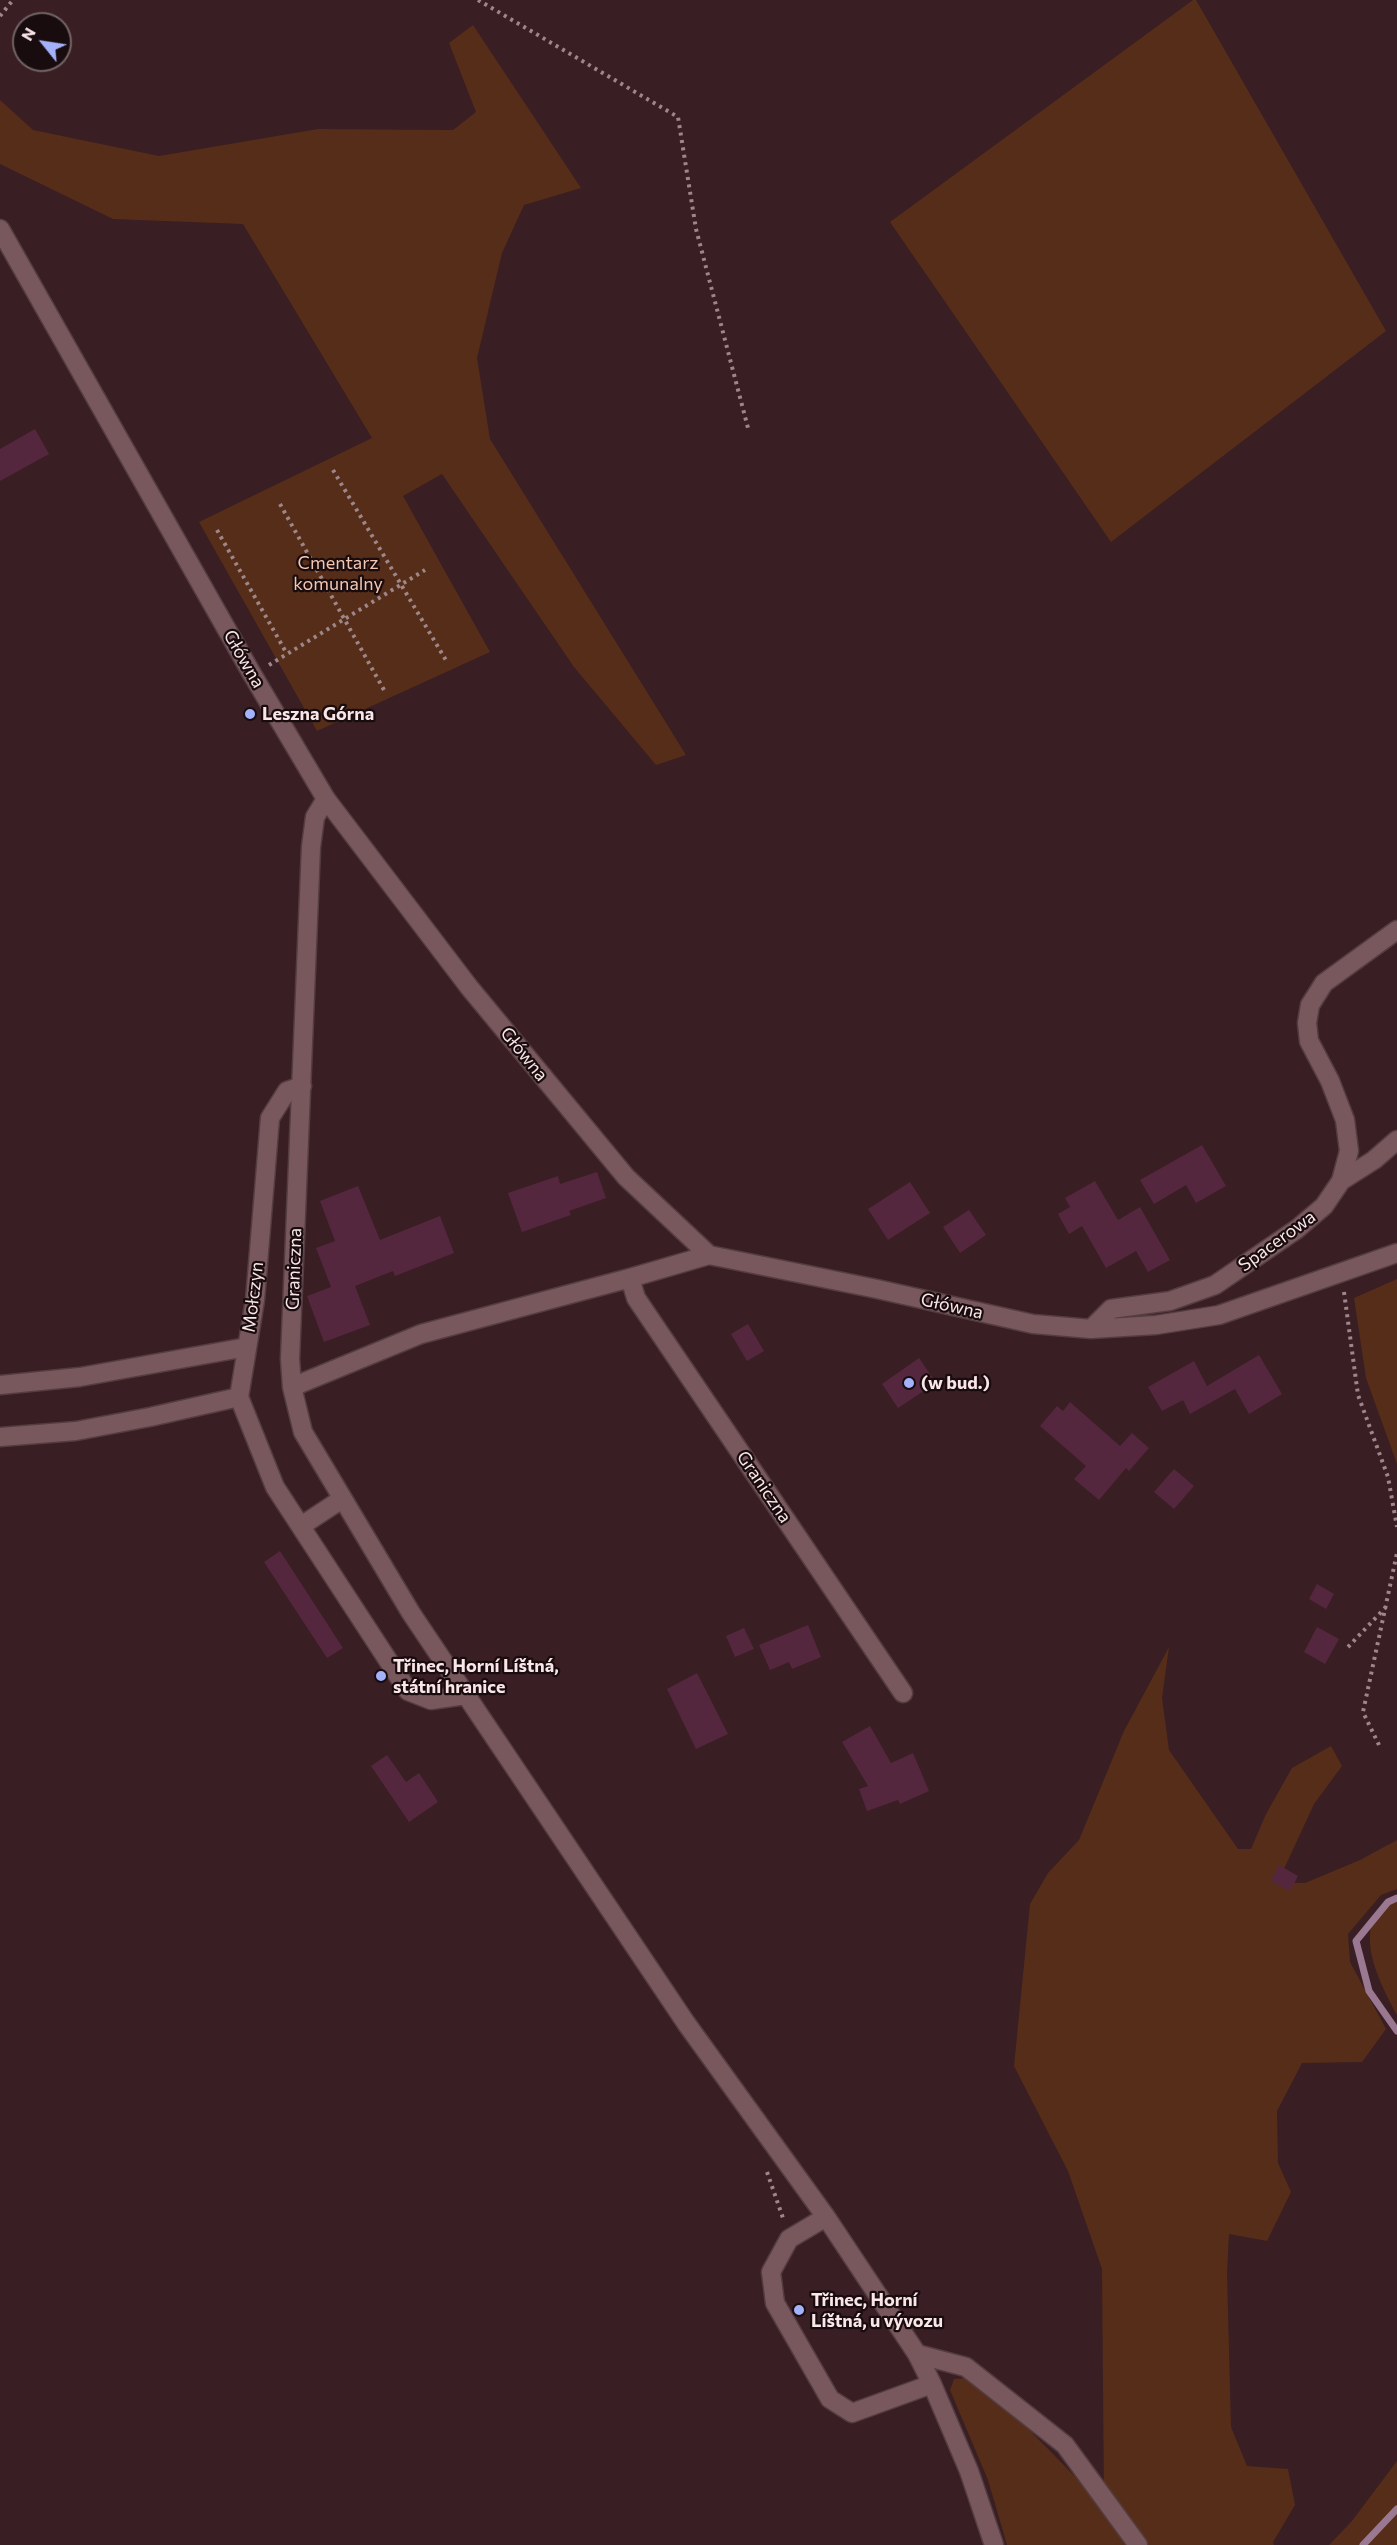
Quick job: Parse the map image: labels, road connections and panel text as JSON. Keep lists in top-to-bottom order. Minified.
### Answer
{"streets":{"street":["Główna","Spacerowa","Graniczna","Mołczyn"]},"crossings":[["Główna","Spacerowa"],["Główna","Graniczna"],["Graniczna","Mołczyn"]],"parks":["Cmentarz komunalny"],"places":["Leszna Górna","(w bud.)","Třinec, Horní Líštná, státní hranice","Třinec, Horní Líštná, u vývozu"],"north":"top left"}
